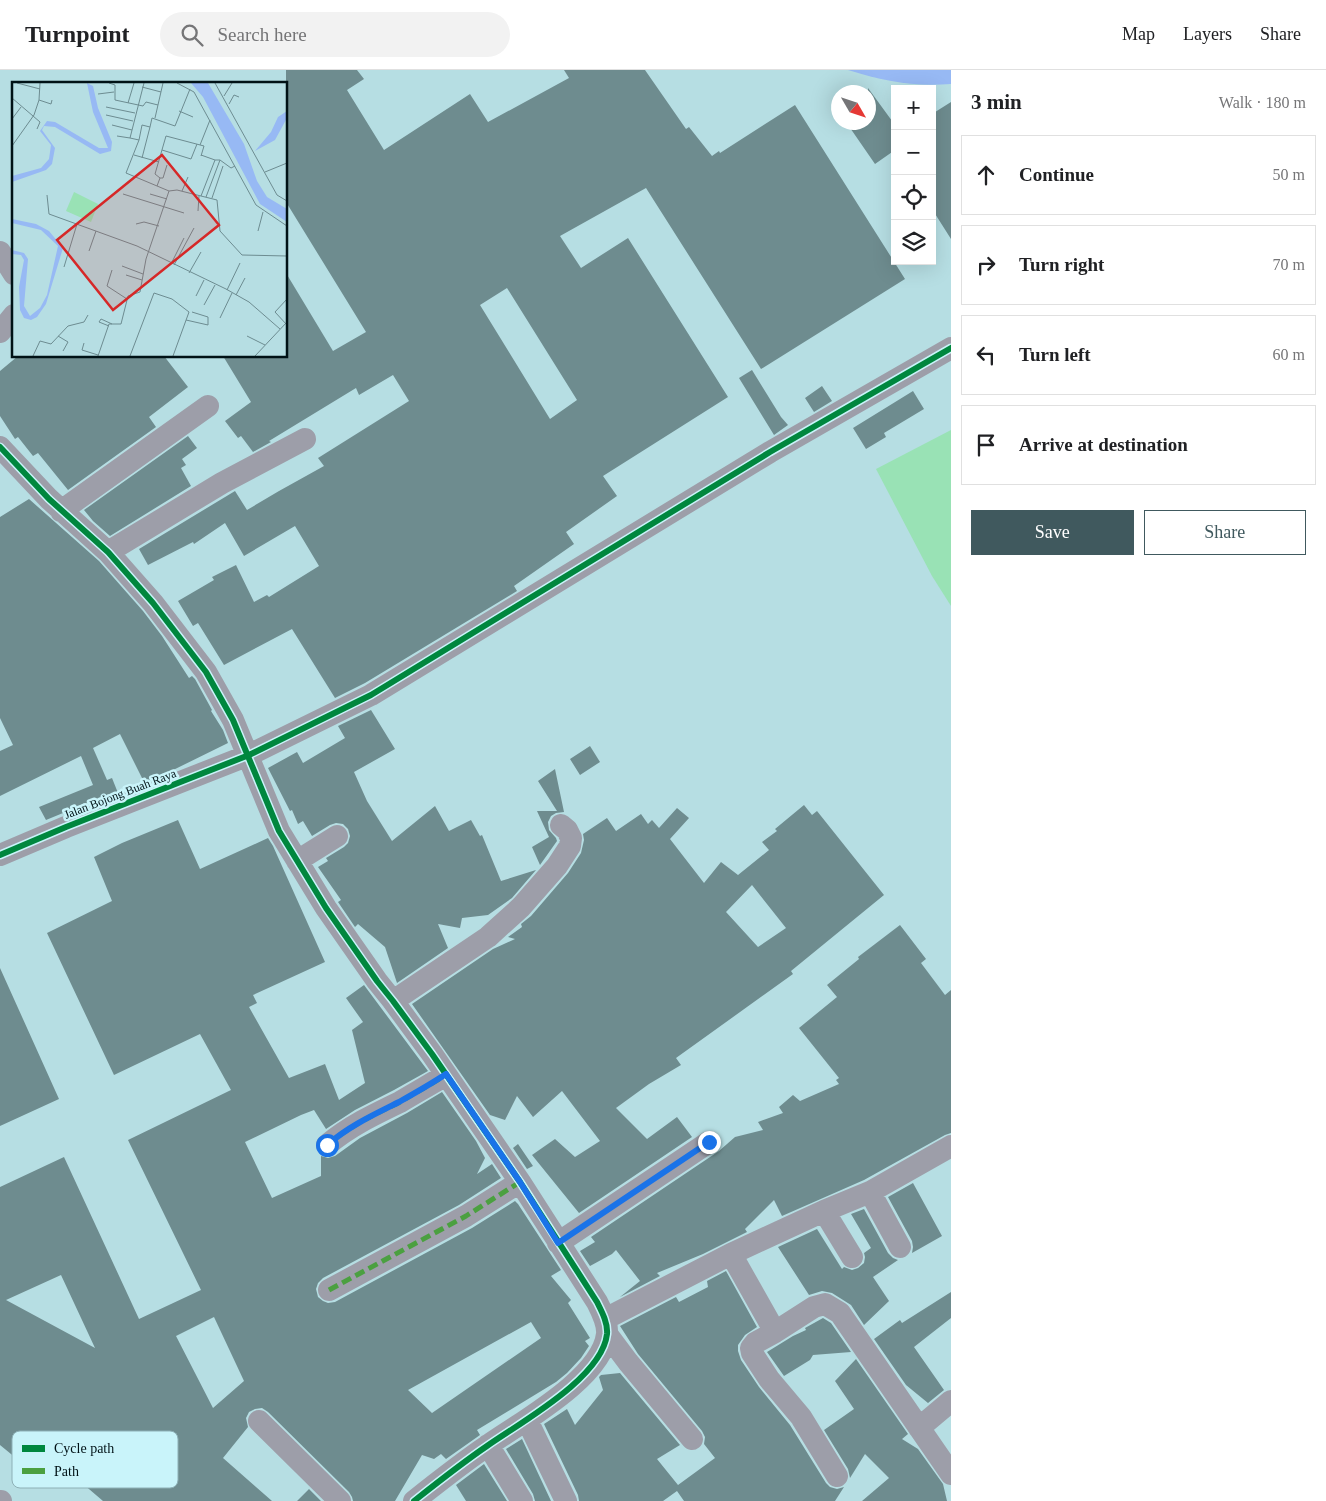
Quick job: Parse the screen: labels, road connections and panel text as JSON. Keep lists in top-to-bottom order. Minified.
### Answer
{"streets":{"street":["Jalan Bojong Buah Raya"]},"legend":["Cycle path","Path"],"north":"bottom right","page":{"header":"Turnpoint","search":"Search here","nav":["Map","Layers","Share"],"heading":["3 min","Walk · 180 m"],"map_buttons":["+","−"],"list":[["Continue","50 m"],["Turn right","70 m"],["Turn left","60 m"],"Arrive at destination"],"buttons":["Save","Share"]}}
